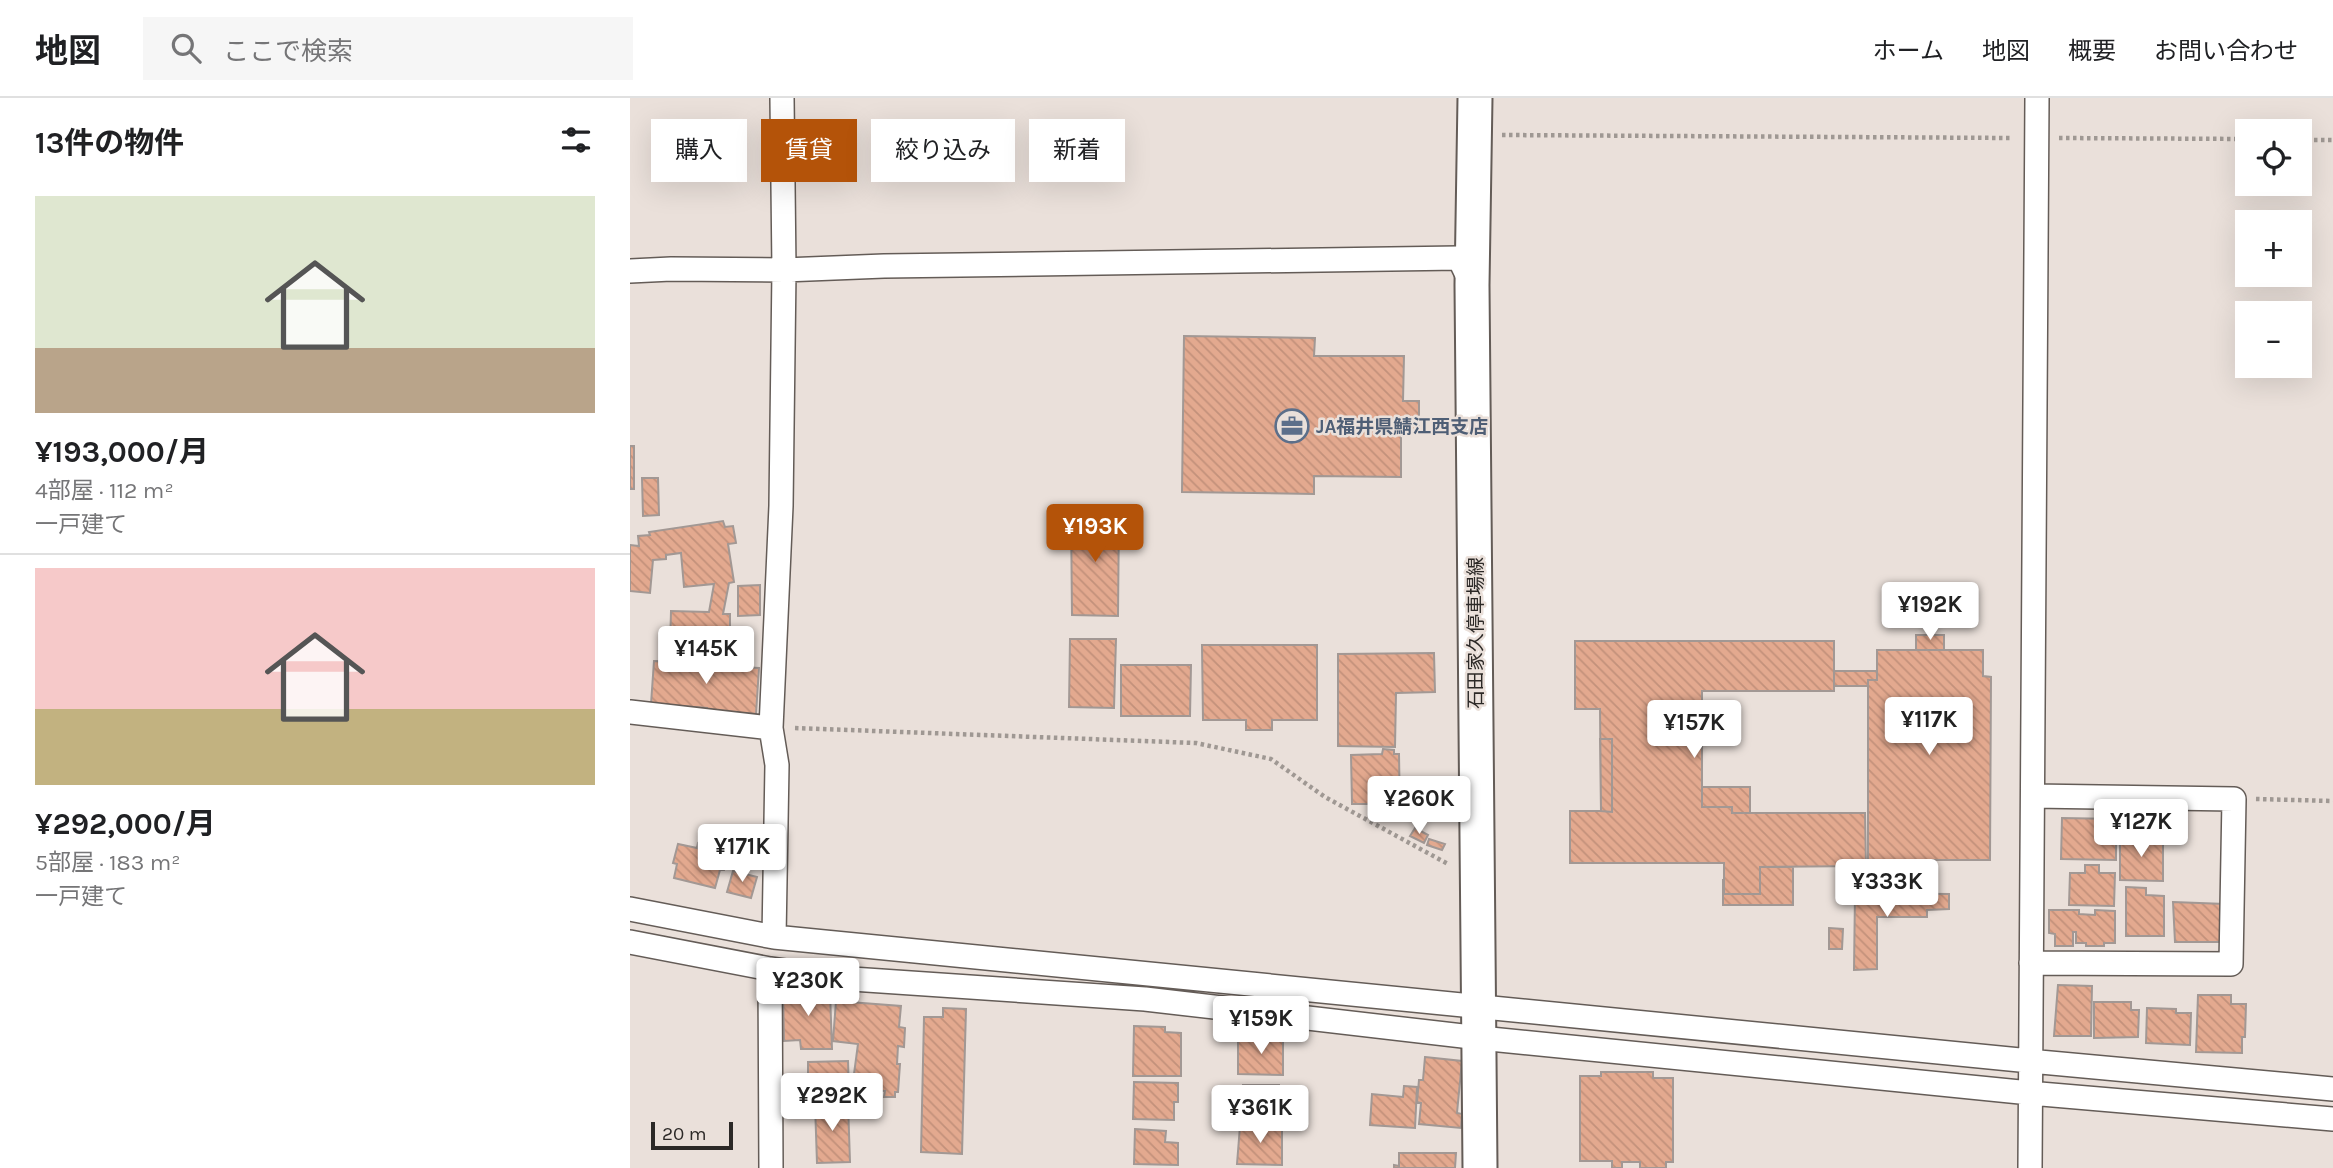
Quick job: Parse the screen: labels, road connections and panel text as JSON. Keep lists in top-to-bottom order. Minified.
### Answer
{"streets":{"main road":["石田家久停車場線"]},"places":{"office":["JA福井県鯖江西支店"]},"scale_bar":"20 m","page":{"header":"地図","search":"ここで検索","nav":["ホーム","地図","概要","お問い合わせ"],"heading":"13件の物件","map_buttons":["+","−"],"chip":["購入","賃貸","絞り込み","新着"],"list":[{"name":"¥193,000/月","note":"4部屋 · 112 m² · 一戸建て"},{"name":"¥292,000/月","note":"5部屋 · 183 m² · 一戸建て"}],"price":["¥193K","¥192K","¥145K","¥117K","¥157K","¥260K","¥127K","¥171K","¥333K","¥230K","¥159K","¥292K","¥361K"],"scale":"20 m"}}
